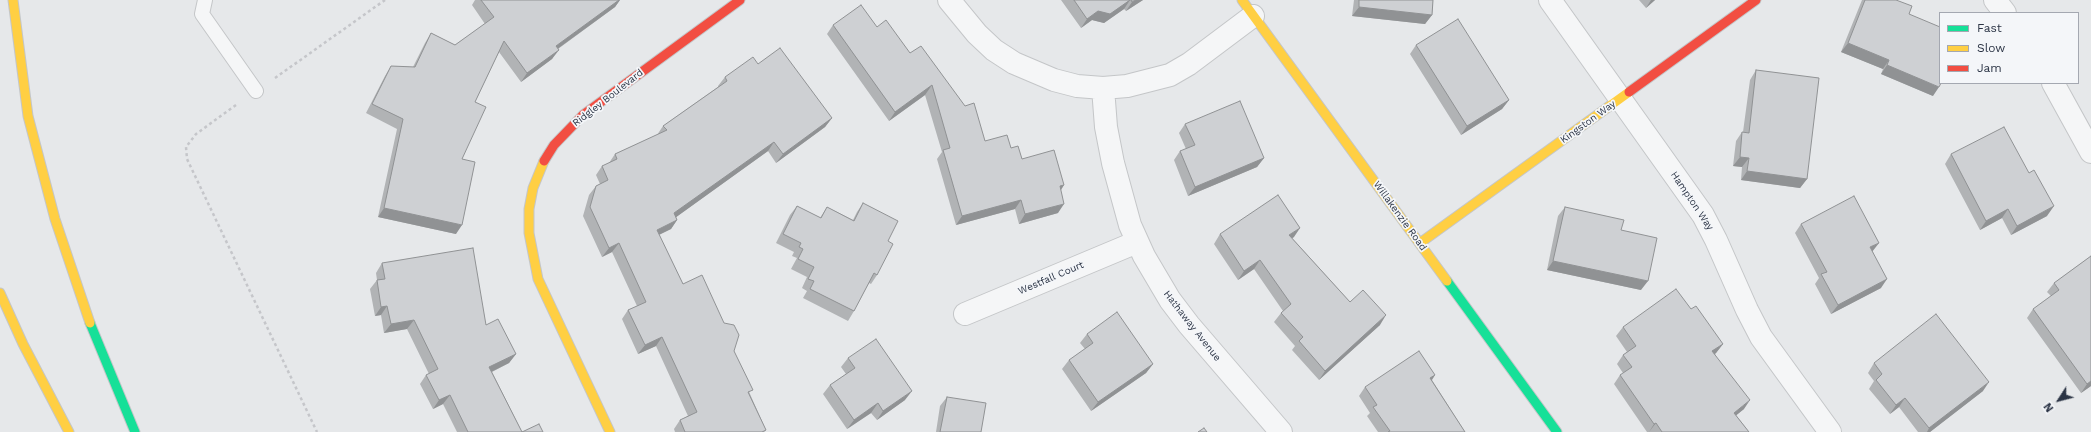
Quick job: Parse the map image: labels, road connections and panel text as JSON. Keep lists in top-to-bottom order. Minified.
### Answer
{"streets":{"main road":["Ridgley Boulevard","Kingston Way","Willakenzie Road"],"street":["Hampton Way","Westfall Court","Hathaway Avenue"]},"crossings":[["Kingston Way","Hampton Way"],["Kingston Way","Willakenzie Road"],["Westfall Court","Hathaway Avenue"]],"legend":["Fast","Slow","Jam"],"north":"bottom left"}
